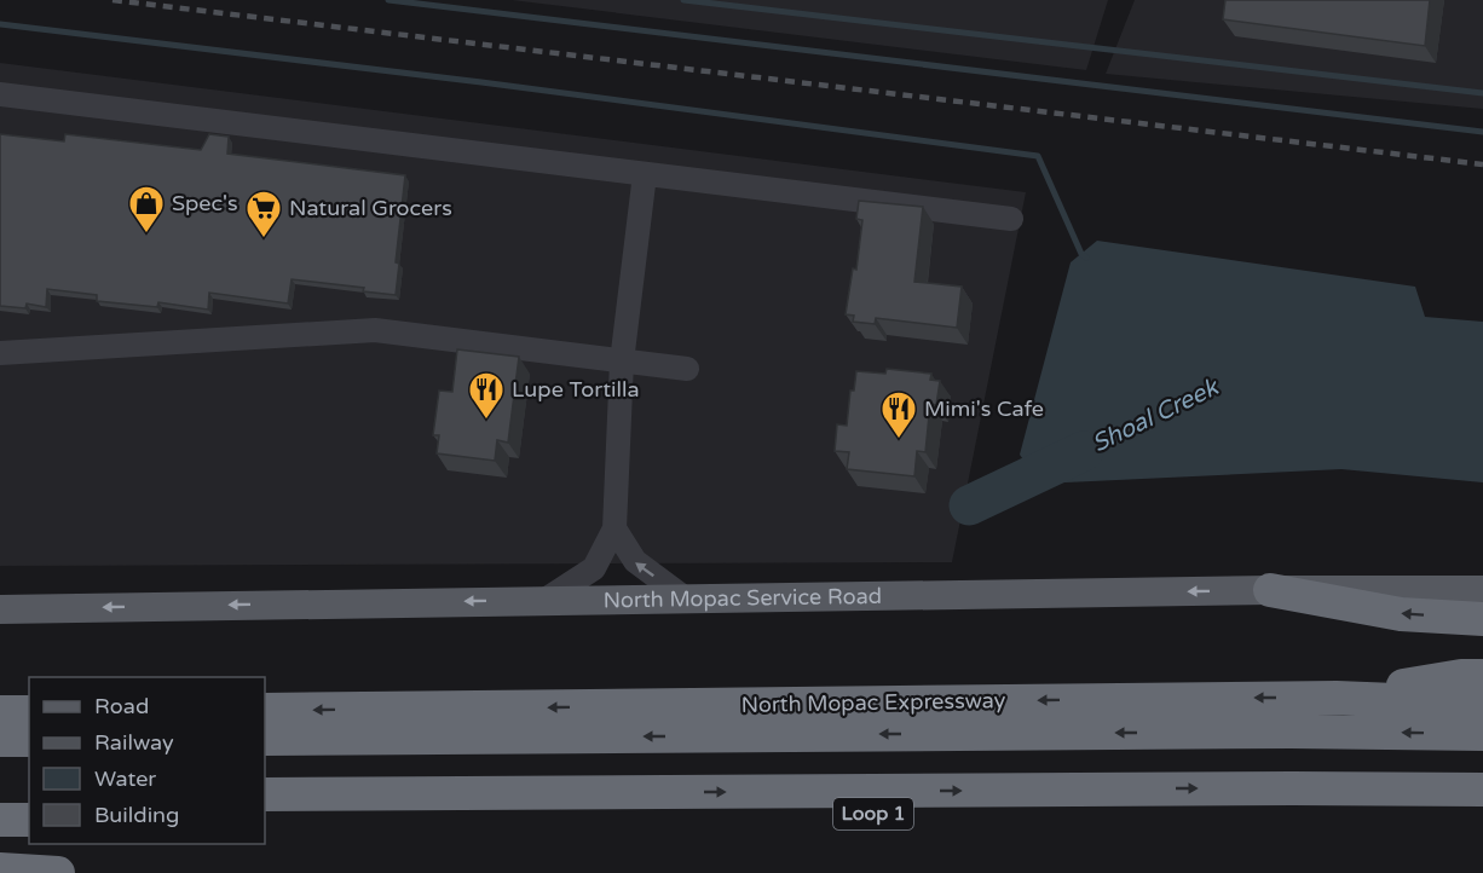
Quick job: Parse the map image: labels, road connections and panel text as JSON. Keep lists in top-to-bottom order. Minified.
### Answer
{"streets":{"highway":["North Mopac Expressway","Loop 1"],"main road":["North Mopac Service Road"]},"one_way":["North Mopac Service Road"],"water":["Shoal Creek"],"places":{"shop":["Spec's"],"supermarket":["Natural Grocers"],"restaurant":["Lupe Tortilla","Mimi's Cafe"]},"legend":["Road","Railway","Water","Building"]}
